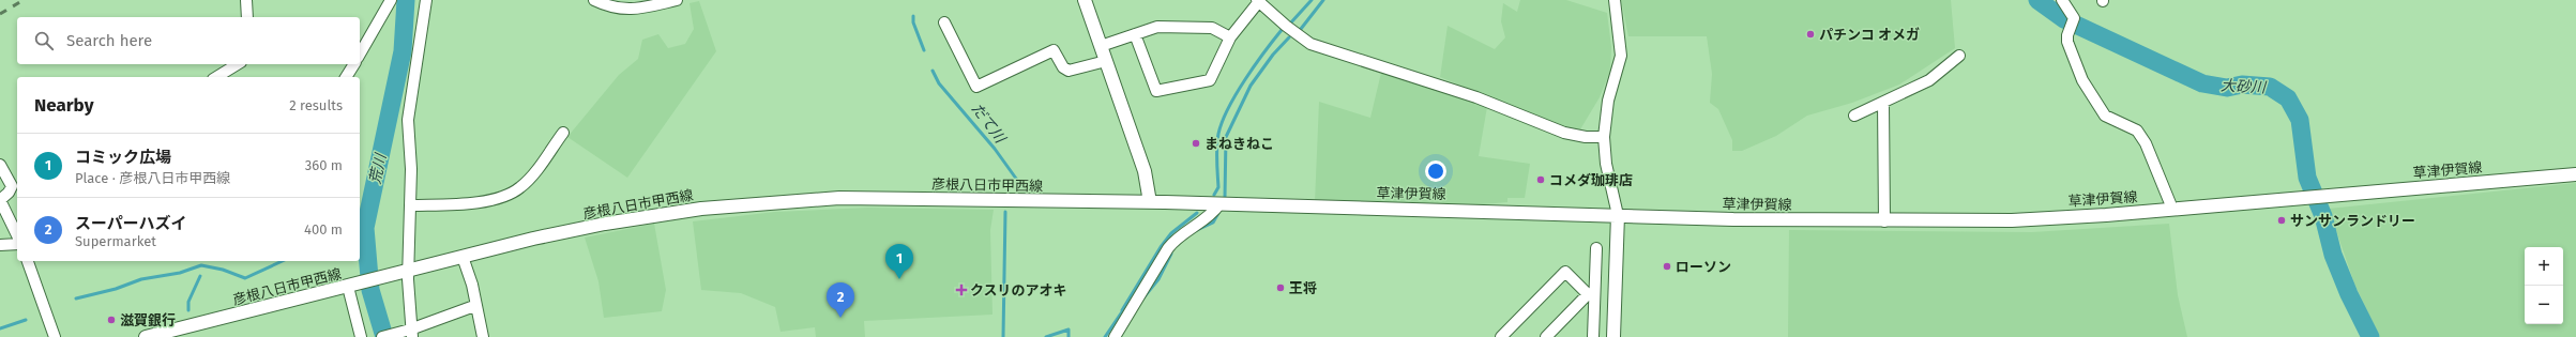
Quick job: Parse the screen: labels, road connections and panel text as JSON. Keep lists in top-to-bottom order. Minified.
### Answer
{"streets":{"main road":["草津伊賀線","彦根八日市甲西線"]},"crossings":[["草津伊賀線","彦根八日市甲西線"]],"water":["大砂川","だて川","荒川"],"places":{"other":["パチンコ オメガ","まねきねこ","コメダ珈琲店","サンサンランドリー","ローソン","王将","滋賀銀行"],"health":["クスリのアオキ"]},"page":{"search":"Search here","heading":["Nearby","2 results"],"list":[{"mark":"1","name":"コミック広場","note":"Place · 彦根八日市甲西線","value":"360 m"},{"mark":"2","name":"スーパーハズイ","note":"Supermarket","value":"400 m"}],"pins":["1","2"],"map_buttons":["+","−"]}}
